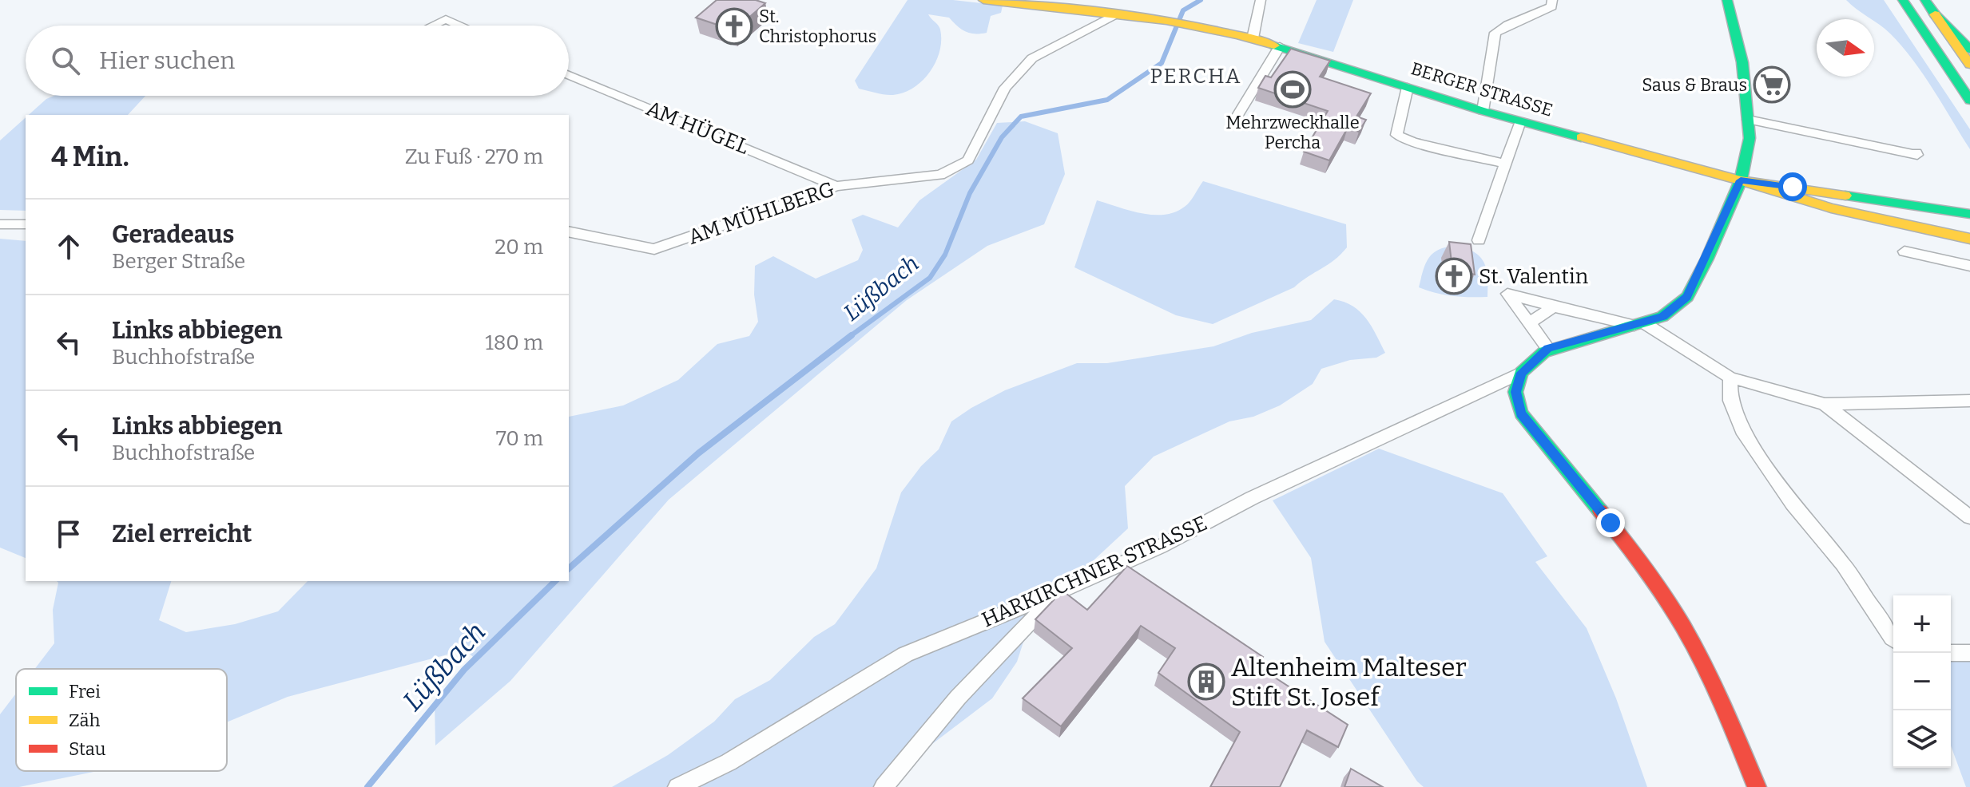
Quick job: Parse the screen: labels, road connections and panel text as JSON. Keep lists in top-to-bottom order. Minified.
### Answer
{"streets":{"main road":["BERGER STRASSE"],"street":["AM HÜGEL","AM MÜHLBERG","HARKIRCHNER STRASSE"]},"crossings":[["BERGER STRASSE","AM MÜHLBERG"],["AM HÜGEL","AM MÜHLBERG"]],"districts":["PERCHA"],"water":["Lüßbach"],"places":{"church":["St. Christophorus","St. Valentin"],"supermarket":["Saus & Braus"],"sports":["Mehrzweckhalle Percha"],"building":["Altenheim Malteser Stift St. Josef"]},"legend":["Frei","Zäh","Stau"],"north":"right","page":{"search":"Hier suchen","heading":["4 Min.","Zu Fuß · 270 m"],"list":[["Geradeaus","Berger Straße","20 m"],["Links abbiegen","Buchhofstraße","180 m"],["Links abbiegen","Buchhofstraße","70 m"],"Ziel erreicht"],"map_buttons":["+","−"]}}
